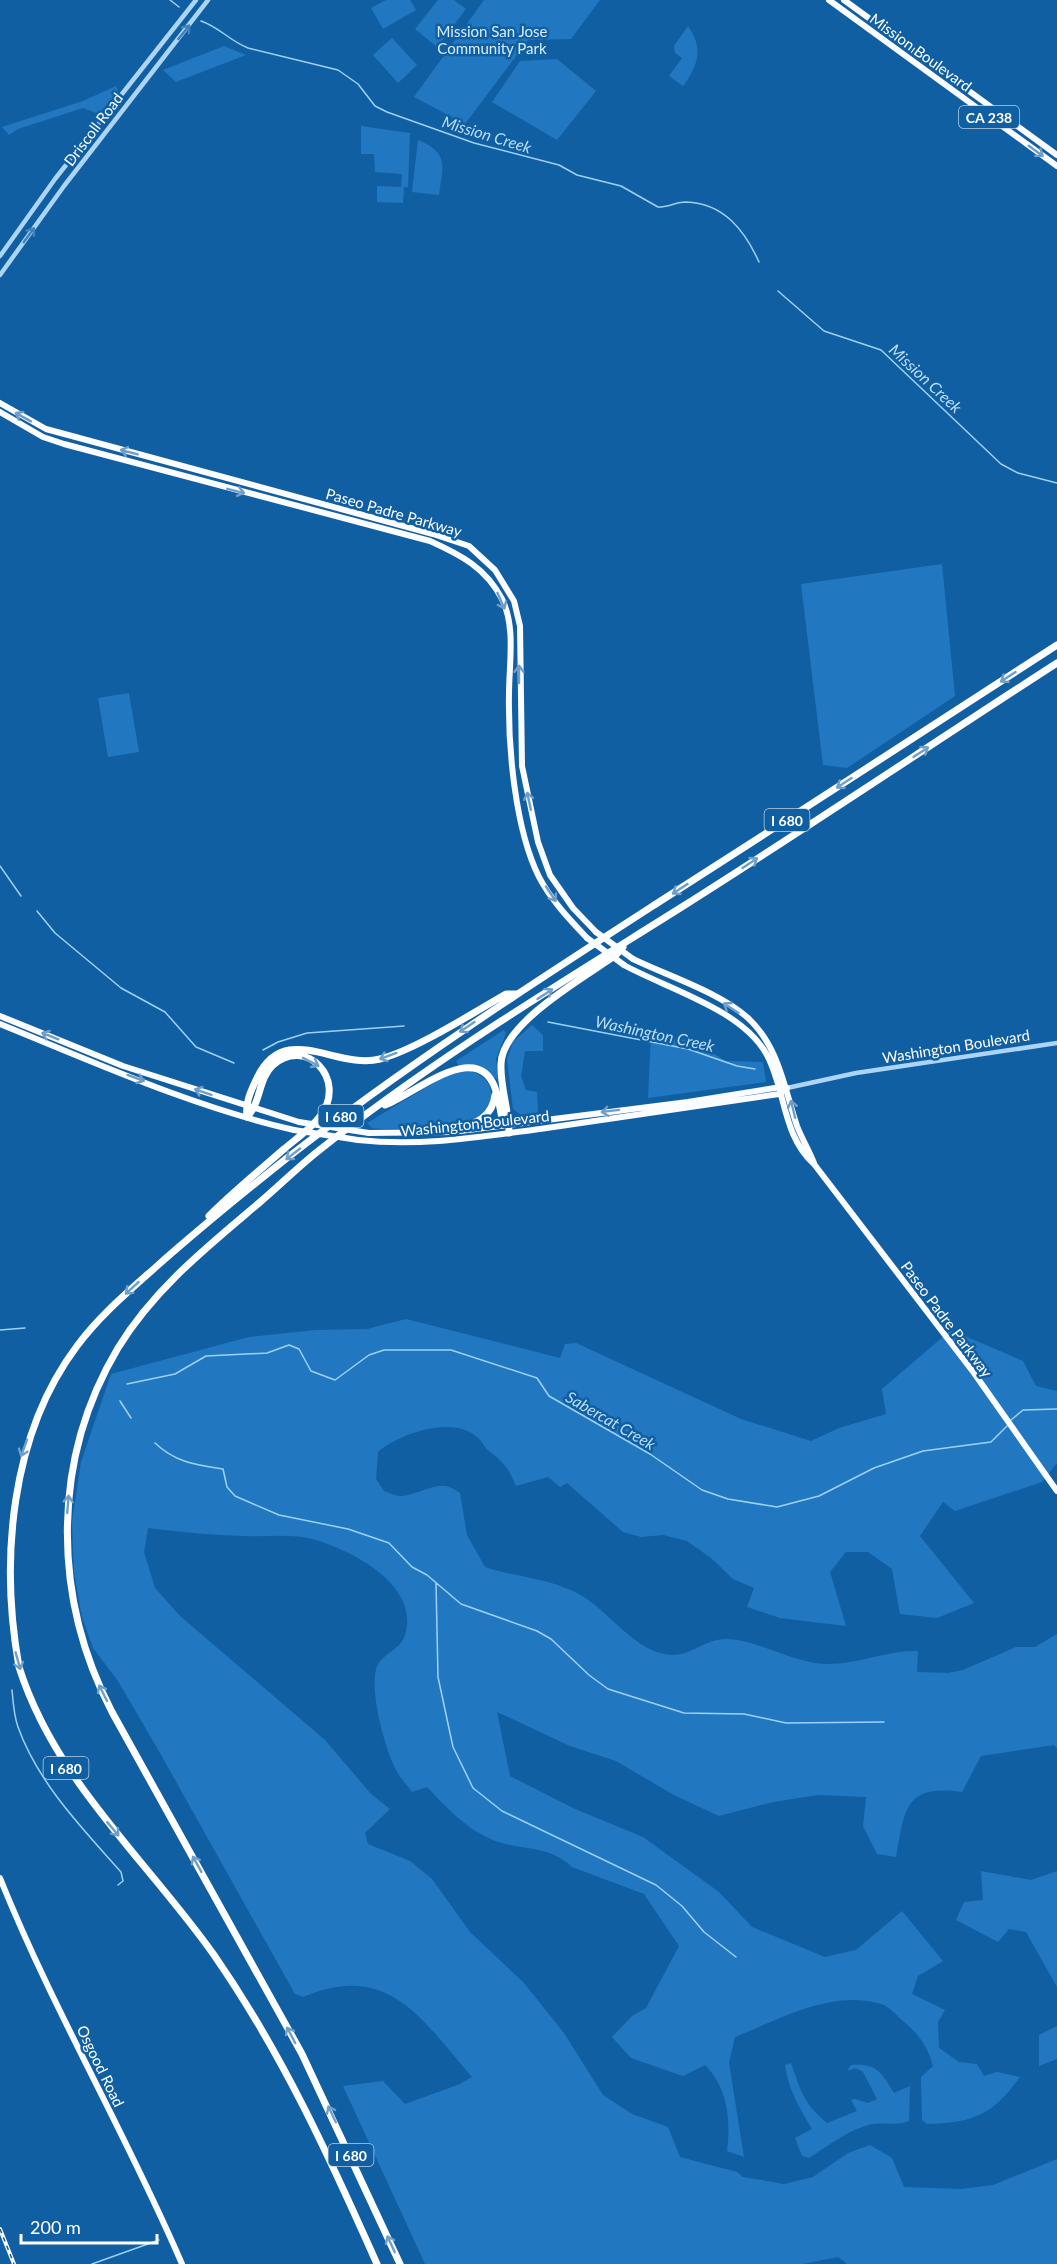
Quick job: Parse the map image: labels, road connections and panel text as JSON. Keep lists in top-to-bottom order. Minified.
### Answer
{"streets":{"highway":["I 680"],"main road":["Mission Boulevard","CA 238","Paseo Padre Parkway","Washington Boulevard","Osgood Road"],"street":["Driscoll Road"]},"crossings":[["Paseo Padre Parkway","Washington Boulevard"]],"water":["Mission Creek","Washington Creek","Sabercat Creek"],"parks":["Mission San Jose Community Park"],"scale_bar":"200 m"}
